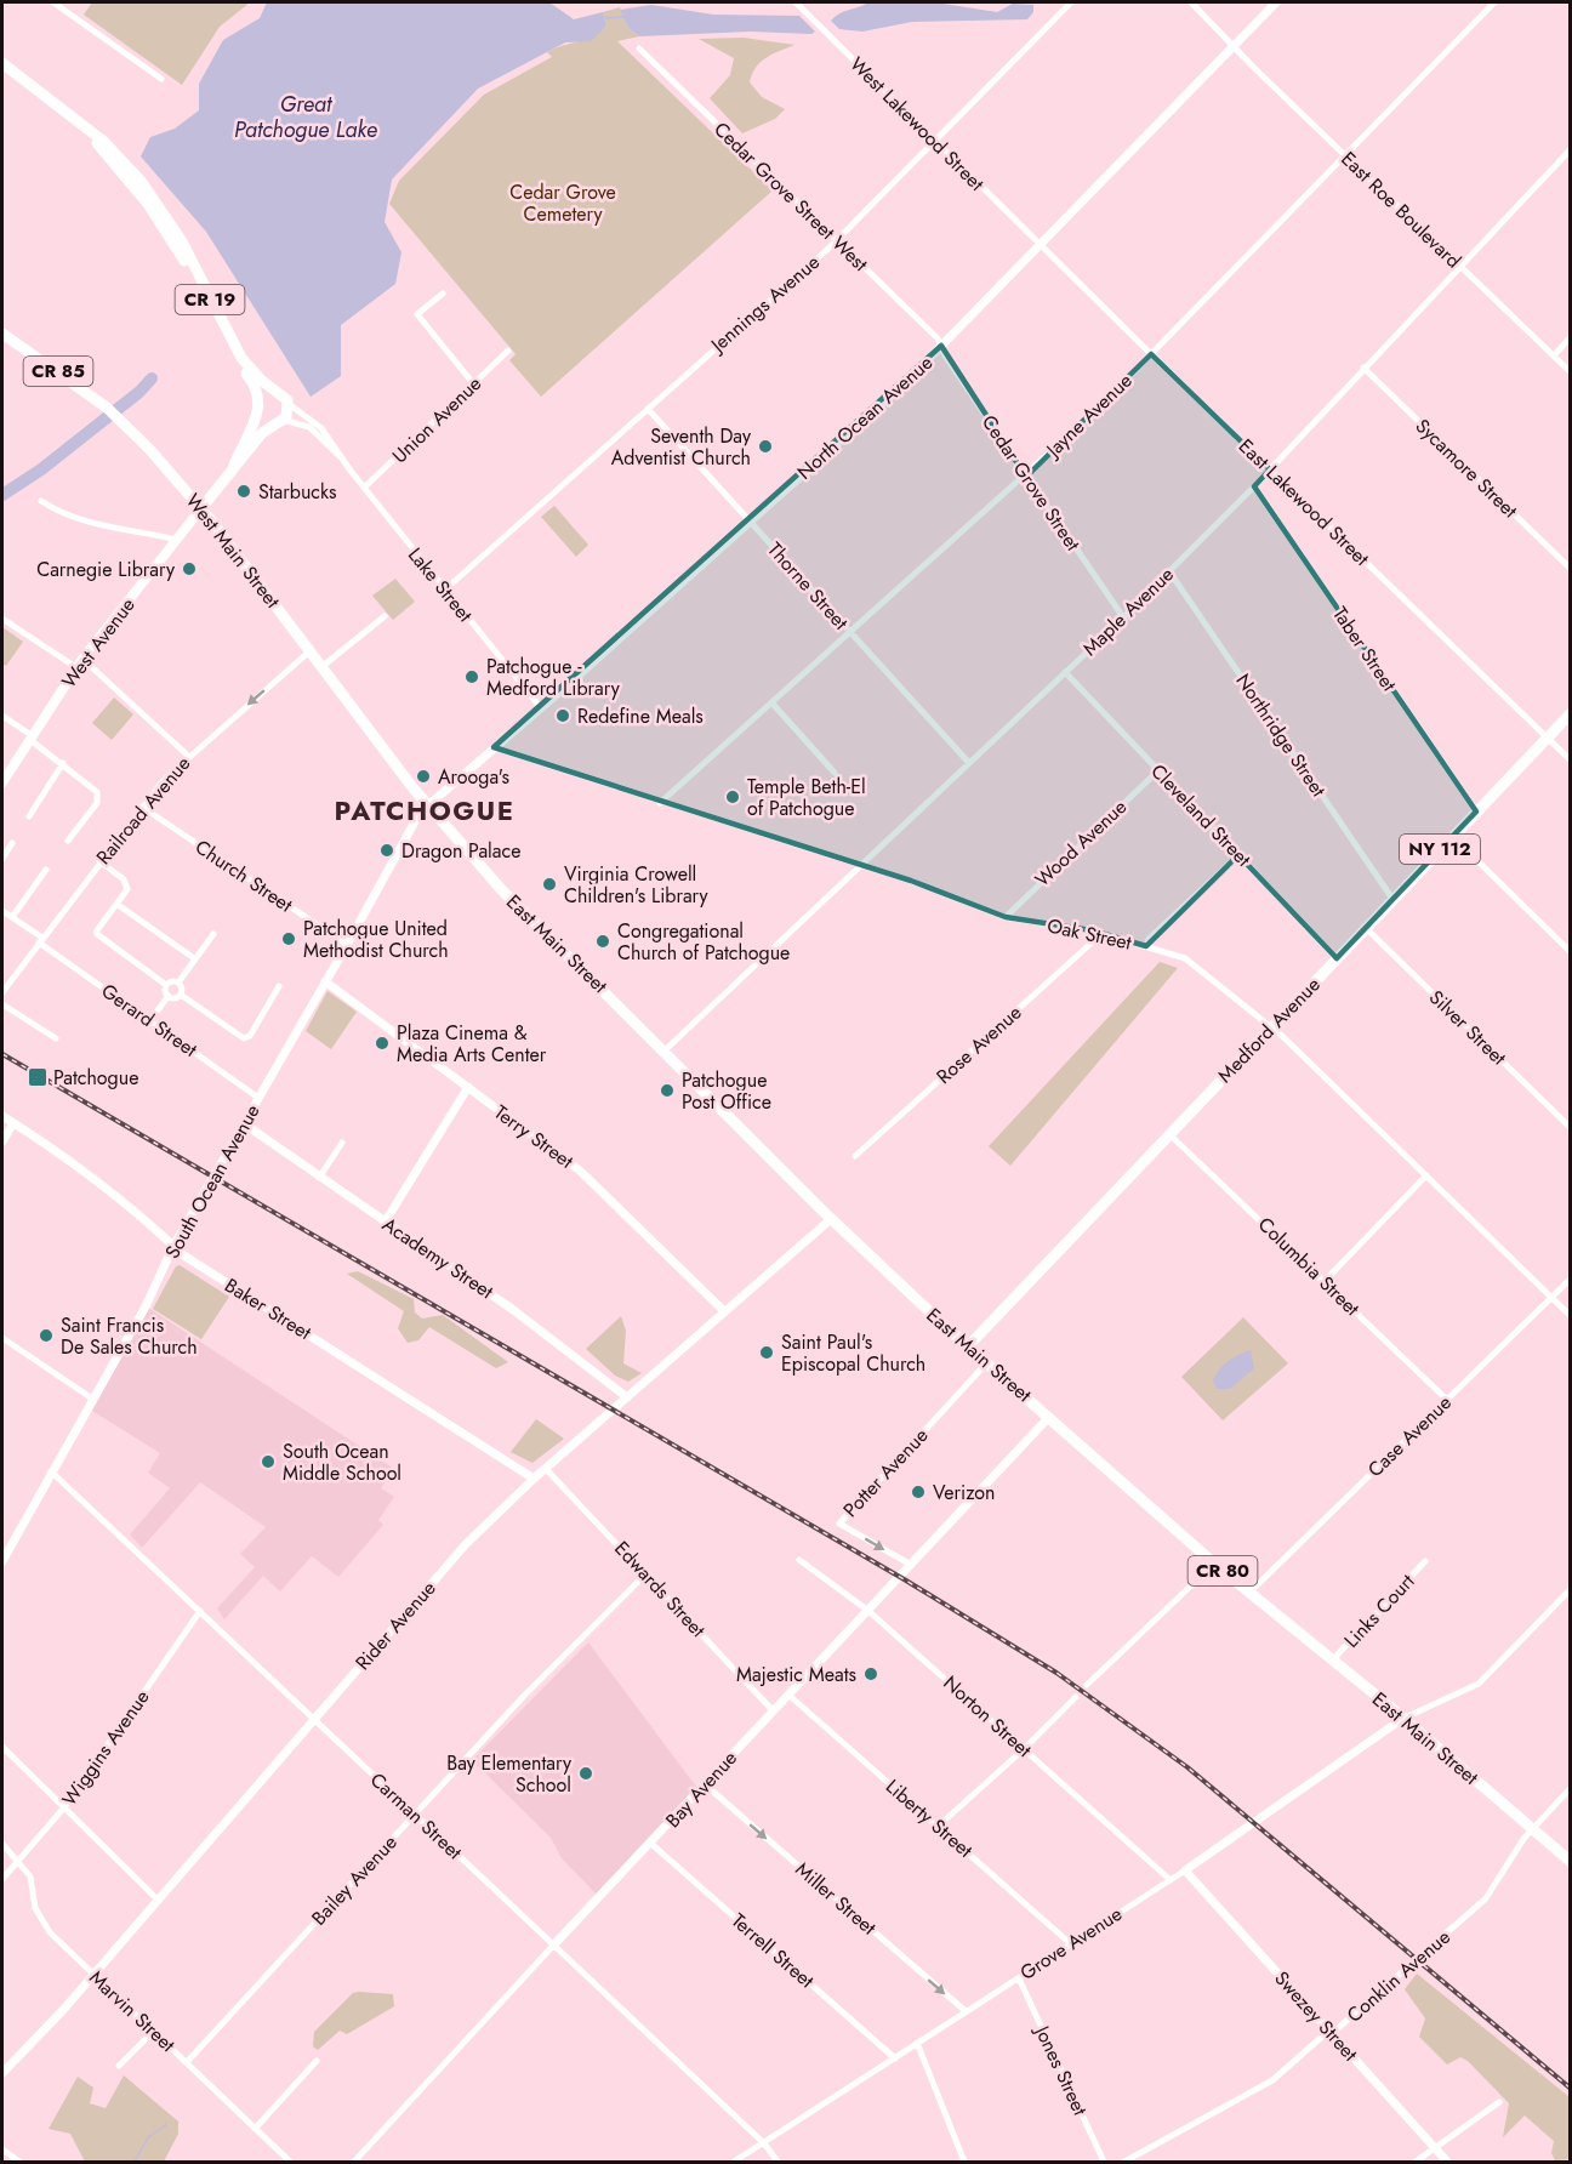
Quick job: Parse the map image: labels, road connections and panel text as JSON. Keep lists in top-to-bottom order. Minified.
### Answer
{"streets":{"main road":["CR 19","CR 85","West Main Street","West Avenue","NY 112","East Main Street","Medford Avenue","CR 80"],"street":["West Lakewood Street","Cedar Grove Street West","East Roe Boulevard","Jennings Avenue","Jayne Avenue","North Ocean Avenue","Union Avenue","Sycamore Street","Cedar Grove Street","East Lakewood Street","Lake Street","Thorne Street","Maple Avenue","Taber Street","Northridge Street","Railroad Avenue","Cleveland Street","Wood Avenue","Church Street","Oak Street","Gerard Street","Silver Street","Rose Avenue","Terry Street","South Ocean Avenue","Academy Street","Columbia Street","Baker Street","Case Avenue","Potter Avenue","Edwards Street","Links Court","Rider Avenue","Norton Street","Wiggins Avenue","Bay Avenue","Carman Street","Liberty Street","Bailey Avenue","Miller Street","Grove Avenue","Terrell Street","Conklin Avenue","Marvin Street","Swezey Street","Jones Street"]},"crossings":[["West Lakewood Street","Jennings Avenue"],["West Lakewood Street","North Ocean Avenue"],["West Lakewood Street","East Lakewood Street"],["Cedar Grove Street West","Jennings Avenue"],["Cedar Grove Street West","North Ocean Avenue"],["Cedar Grove Street West","Cedar Grove Street"],["East Roe Boulevard","Jayne Avenue"],["East Roe Boulevard","North Ocean Avenue"],["East Roe Boulevard","Maple Avenue"],["Jennings Avenue","Lake Street"],["Jennings Avenue","Thorne Street"],["Jayne Avenue","Cedar Grove Street"],["Jayne Avenue","East Lakewood Street"],["Jayne Avenue","Thorne Street"],["Jayne Avenue","Oak Street"],["North Ocean Avenue","Cedar Grove Street"],["North Ocean Avenue","East Lakewood Street"],["North Ocean Avenue","West Main Street"],["North Ocean Avenue","Lake Street"],["North Ocean Avenue","Thorne Street"],["North Ocean Avenue","Oak Street"],["North Ocean Avenue","East Main Street"],["North Ocean Avenue","South Ocean Avenue"],["Union Avenue","Lake Street"],["Sycamore Street","Maple Avenue"],["Cedar Grove Street","Maple Avenue"],["East Lakewood Street","Maple Avenue"],["East Lakewood Street","Medford Avenue"],["West Main Street","West Avenue"],["West Main Street","Railroad Avenue"],["West Main Street","East Main Street"],["West Main Street","South Ocean Avenue"],["Thorne Street","Maple Avenue"],["Maple Avenue","Taber Street"],["Maple Avenue","Northridge Street"],["Maple Avenue","Cleveland Street"],["Maple Avenue","Oak Street"],["Maple Avenue","East Main Street"],["Taber Street","Medford Avenue"],["Northridge Street","Medford Avenue"],["Railroad Avenue","Church Street"],["Railroad Avenue","Gerard Street"],["Cleveland Street","Wood Avenue"],["Cleveland Street","Medford Avenue"],["Wood Avenue","Oak Street"],["Church Street","South Ocean Avenue"],["Oak Street","Medford Avenue"],["Oak Street","Rose Avenue"],["Oak Street","Case Avenue"],["East Main Street","Medford Avenue"],["East Main Street","South Ocean Avenue"],["East Main Street","Case Avenue"],["East Main Street","Potter Avenue"],["East Main Street","Links Court"],["East Main Street","Rider Avenue"],["East Main Street","Bay Avenue"],["East Main Street","Grove Avenue"],["East Main Street","Conklin Avenue"],["Gerard Street","South Ocean Avenue"],["Silver Street","Medford Avenue"],["Medford Avenue","Columbia Street"],["Terry Street","South Ocean Avenue"],["Terry Street","Rider Avenue"],["South Ocean Avenue","Academy Street"],["South Ocean Avenue","Baker Street"],["South Ocean Avenue","Carman Street"],["Academy Street","Rider Avenue"],["Columbia Street","Case Avenue"],["Baker Street","Rider Avenue"],["Potter Avenue","Bay Avenue"],["Edwards Street","Rider Avenue"],["Edwards Street","Bay Avenue"],["Edwards Street","Bailey Avenue"],["Rider Avenue","Carman Street"],["Rider Avenue","Marvin Street"],["Norton Street","Bay Avenue"],["Norton Street","Grove Avenue"],["Wiggins Avenue","Carman Street"],["Wiggins Avenue","Marvin Street"],["Bay Avenue","Carman Street"],["Bay Avenue","Liberty Street"],["Bay Avenue","Miller Street"],["Bay Avenue","Terrell Street"],["Carman Street","Bailey Avenue"],["Carman Street","Grove Avenue"],["Liberty Street","Grove Avenue"],["Bailey Avenue","Marvin Street"],["Miller Street","Grove Avenue"],["Grove Avenue","Terrell Street"],["Grove Avenue","Swezey Street"],["Grove Avenue","Jones Street"],["Conklin Avenue","Swezey Street"]],"one_way":["Miller Street"],"districts":["PATCHOGUE"],"water":["Great Patchogue Lake"],"parks":["Cedar Grove Cemetery"],"places":{"other":["Seventh Day Adventist Church","Starbucks","Carnegie Library","Patchogue - Medford Library","Redefine Meals","Arooga's","Temple Beth-El of Patchogue","Dragon Palace","Virginia Crowell Children's Library","Patchogue United Methodist Church","Congregational Church of Patchogue","Plaza Cinema & Media Arts Center","Patchogue Post Office","Saint Francis De Sales Church","Saint Paul's Episcopal Church","South Ocean Middle School","Verizon","Majestic Meats","Bay Elementary School"],"transit":["Patchogue"]}}
